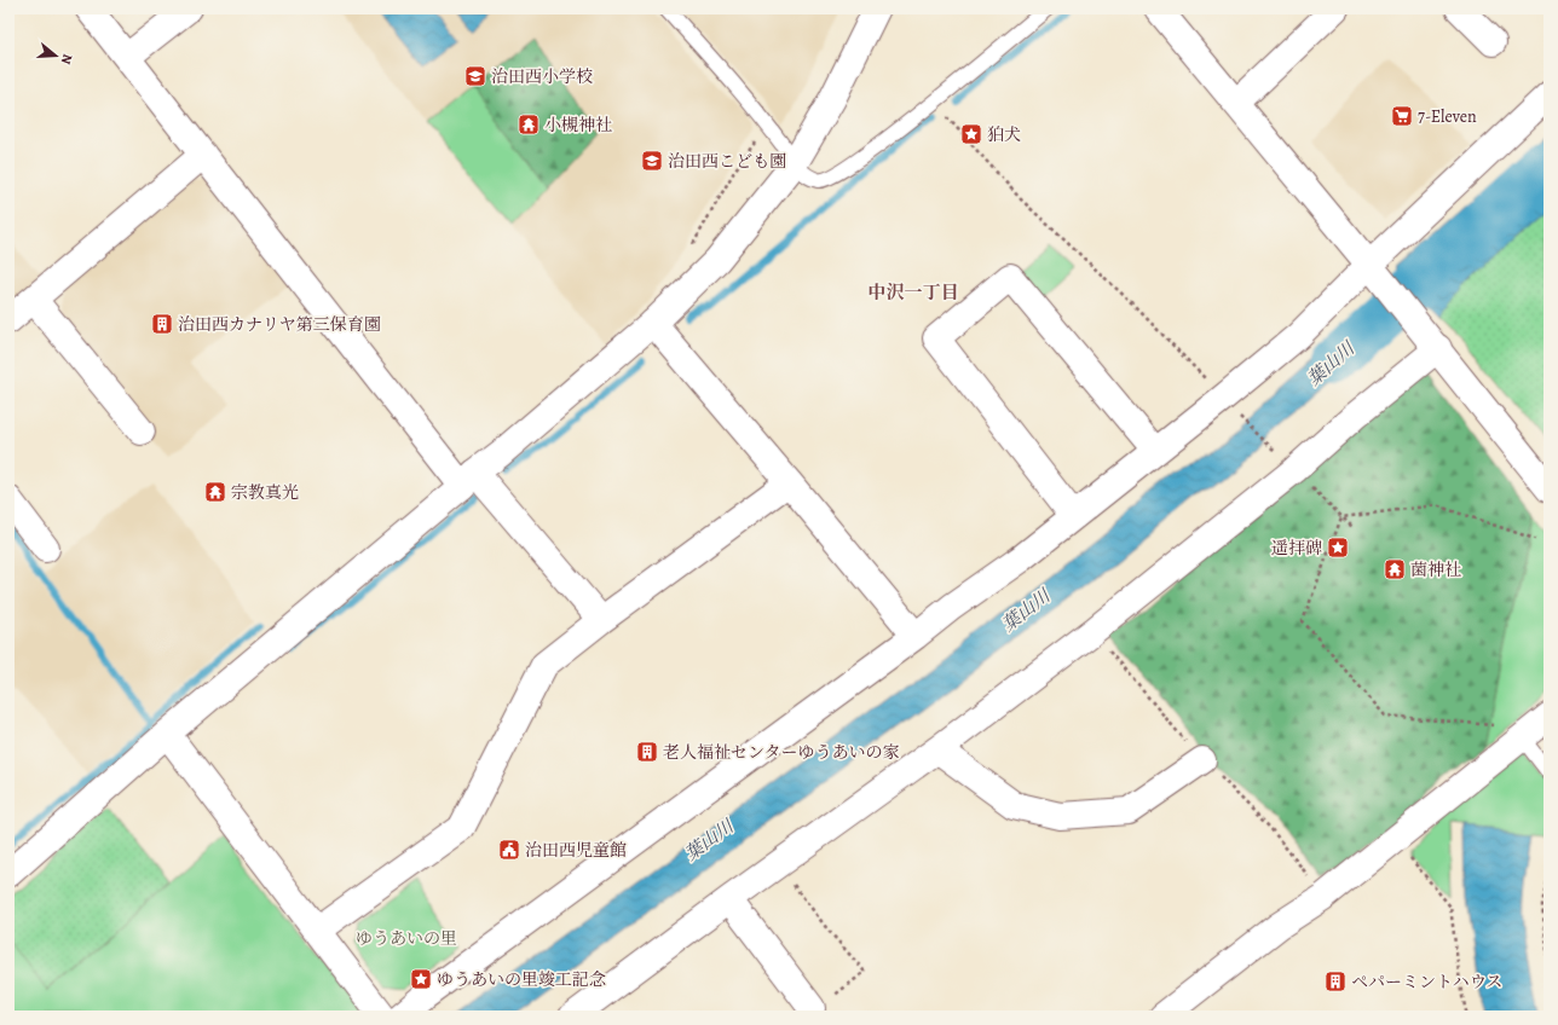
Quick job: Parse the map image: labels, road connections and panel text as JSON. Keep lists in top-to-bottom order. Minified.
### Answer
{"districts":["中沢一丁目"],"water":["葉山川"],"parks":["ゆうあいの里"],"places":{"school or university":["治田西小学校","治田西こども園"],"supermarket":["7-Eleven"],"temple":["小槻神社","宗教真光","菌神社"],"place":["狛犬","遥拝碑","ゆうあいの里竣工記念"],"building":["治田西カナリヤ第三保育園","老人福祉センターゆうあいの家","ペパーミントハウス"],"public building":["治田西児童館"]},"north":"right"}
